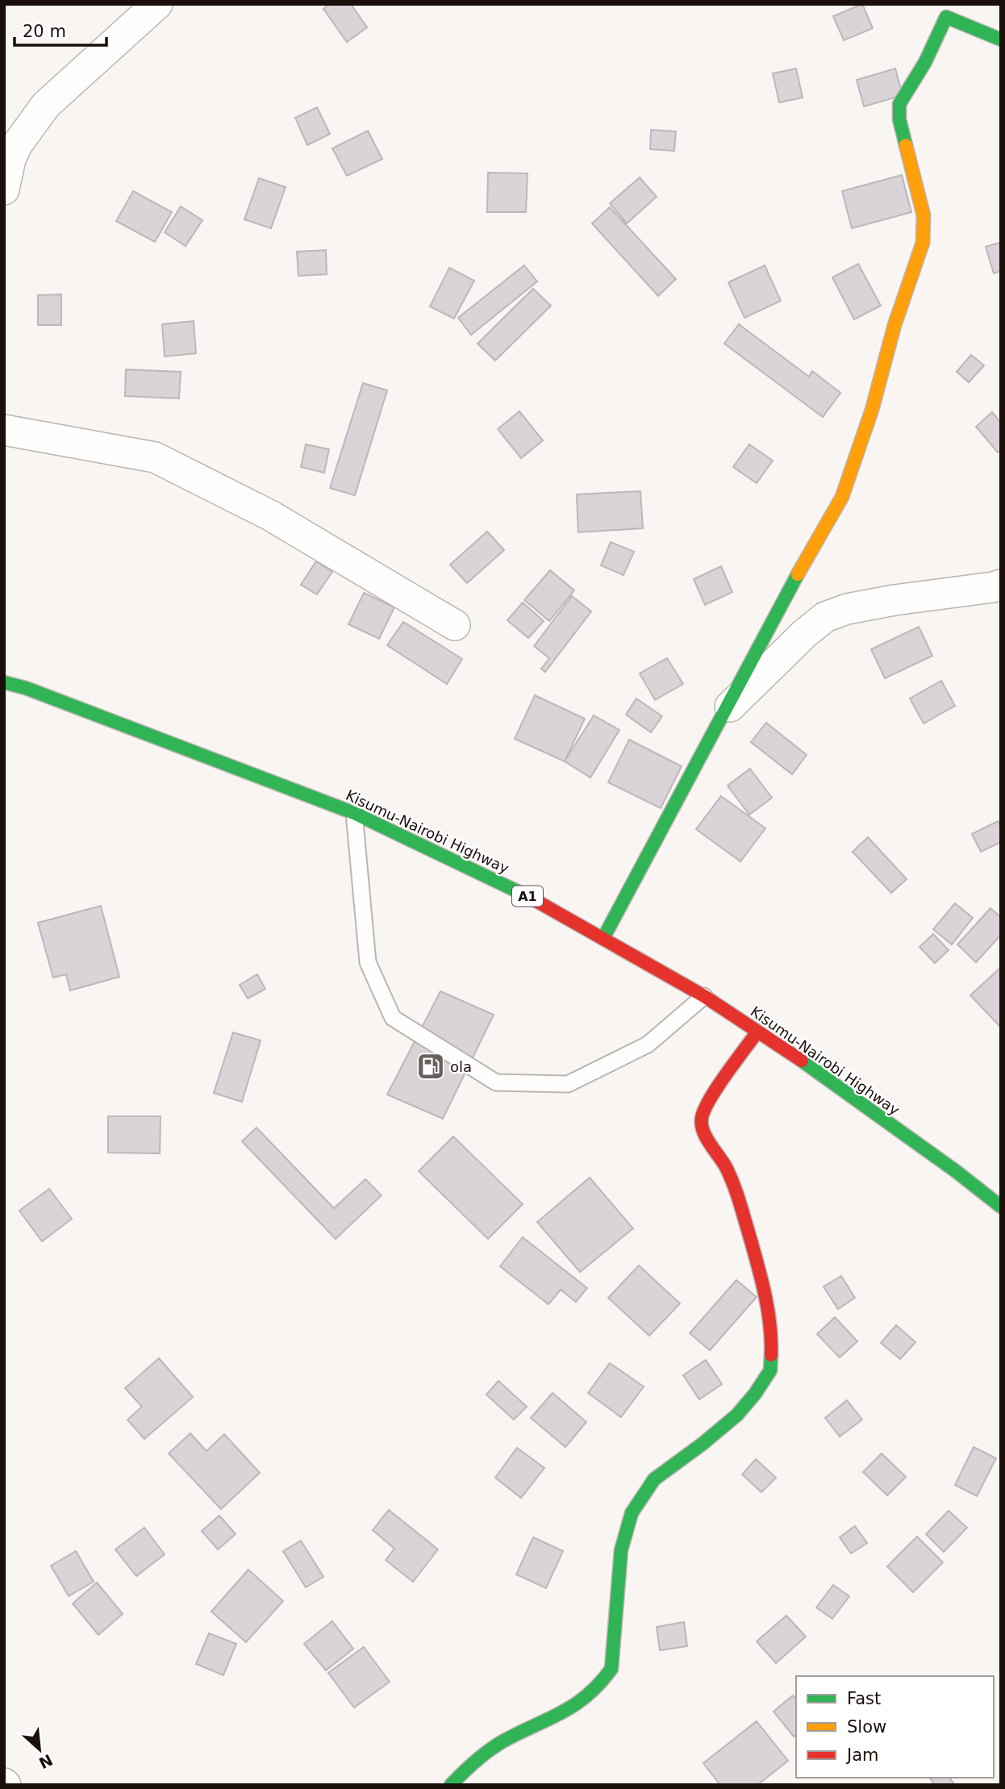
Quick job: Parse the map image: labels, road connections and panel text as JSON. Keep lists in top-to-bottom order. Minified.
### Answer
{"streets":{"main road":["Kisumu-Nairobi Highway","A1"]},"places":{"fuel station":["ola"]},"legend":["Fast","Slow","Jam"],"scale_bar":"20 m","north":"bottom right"}
